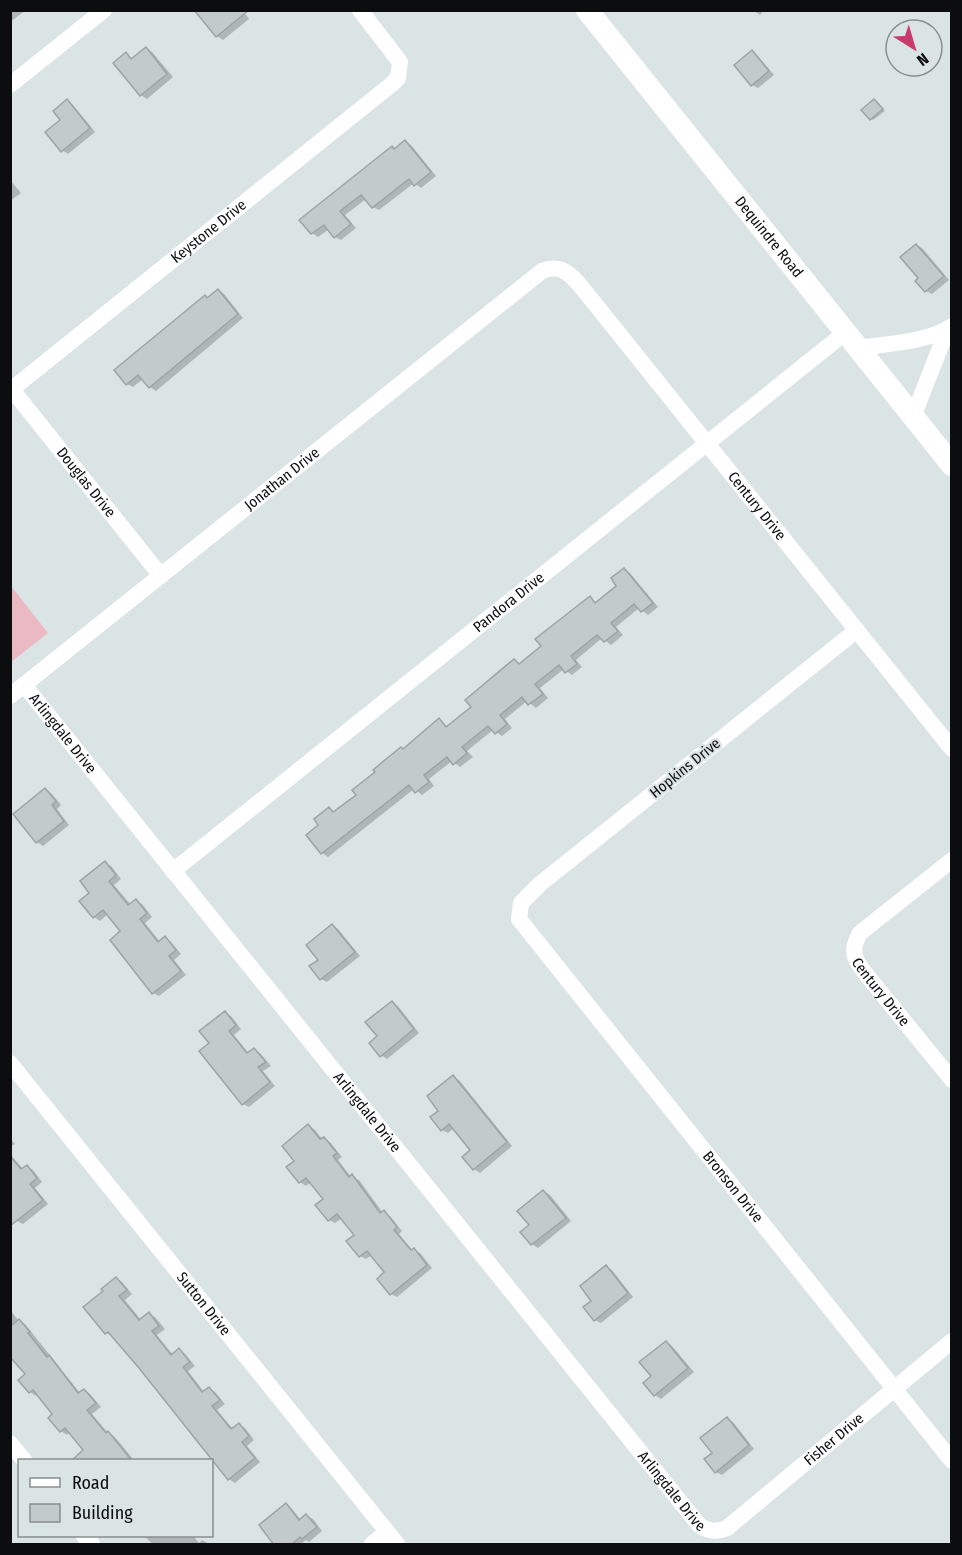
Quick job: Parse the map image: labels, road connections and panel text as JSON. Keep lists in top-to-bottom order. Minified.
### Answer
{"streets":{"main road":["Dequindre Road"],"street":["Keystone Drive","Jonathan Drive","Douglas Drive","Century Drive","Pandora Drive","Arlingdale Drive","Hopkins Drive","Bronson Drive","Sutton Drive","Fisher Drive"]},"crossings":[["Keystone Drive","Douglas Drive"],["Dequindre Road","Pandora Drive"],["Jonathan Drive","Douglas Drive"],["Jonathan Drive","Century Drive"],["Jonathan Drive","Arlingdale Drive"],["Century Drive","Pandora Drive"],["Century Drive","Hopkins Drive"],["Pandora Drive","Arlingdale Drive"],["Arlingdale Drive","Fisher Drive"],["Hopkins Drive","Bronson Drive"],["Bronson Drive","Fisher Drive"]],"legend":["Road","Building"],"north":"bottom right"}
